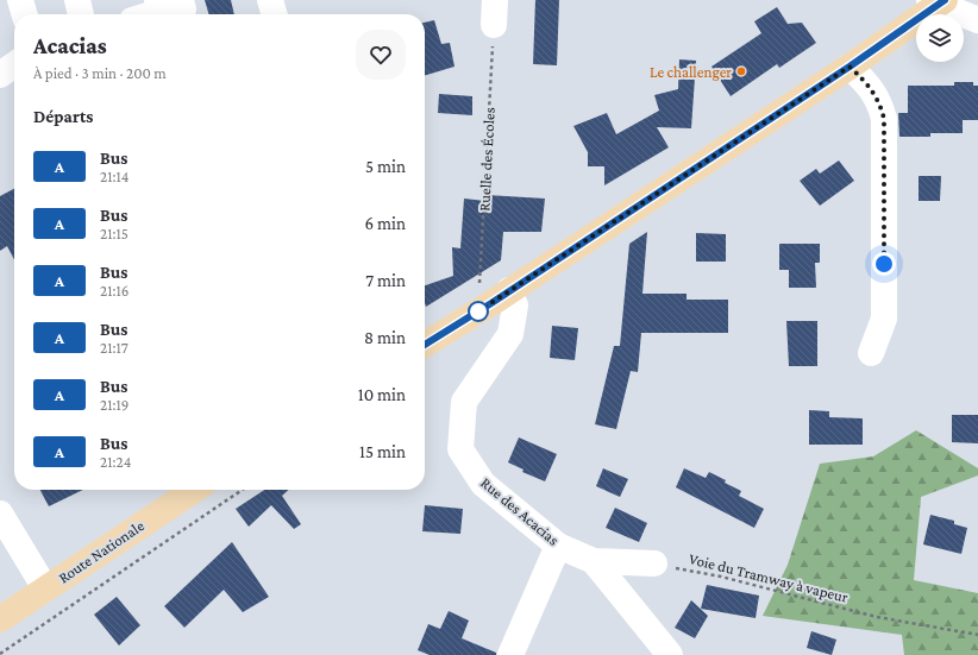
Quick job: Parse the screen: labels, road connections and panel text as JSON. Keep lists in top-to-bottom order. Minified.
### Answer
{"streets":{"main road":["Route Nationale"],"street":["Rue des Acacias"],"path":["Ruelle des Écoles","Voie du Tramway à vapeur"]},"crossings":[["Rue des Acacias","Voie du Tramway à vapeur"]],"places":["Le challenger"],"lines":["bus line A"],"page":{"heading":[["Acacias","À pied · 3 min · 200 m"],"Départs"],"list":[{"mark":"A","name":"Bus","note":"21:14","value":"5 min"},{"mark":"A","name":"Bus","note":"21:15","value":"6 min"},{"mark":"A","name":"Bus","note":"21:16","value":"7 min"},{"mark":"A","name":"Bus","note":"21:17","value":"8 min"},{"mark":"A","name":"Bus","note":"21:19","value":"10 min"},{"mark":"A","name":"Bus","note":"21:24","value":"15 min"}]}}
